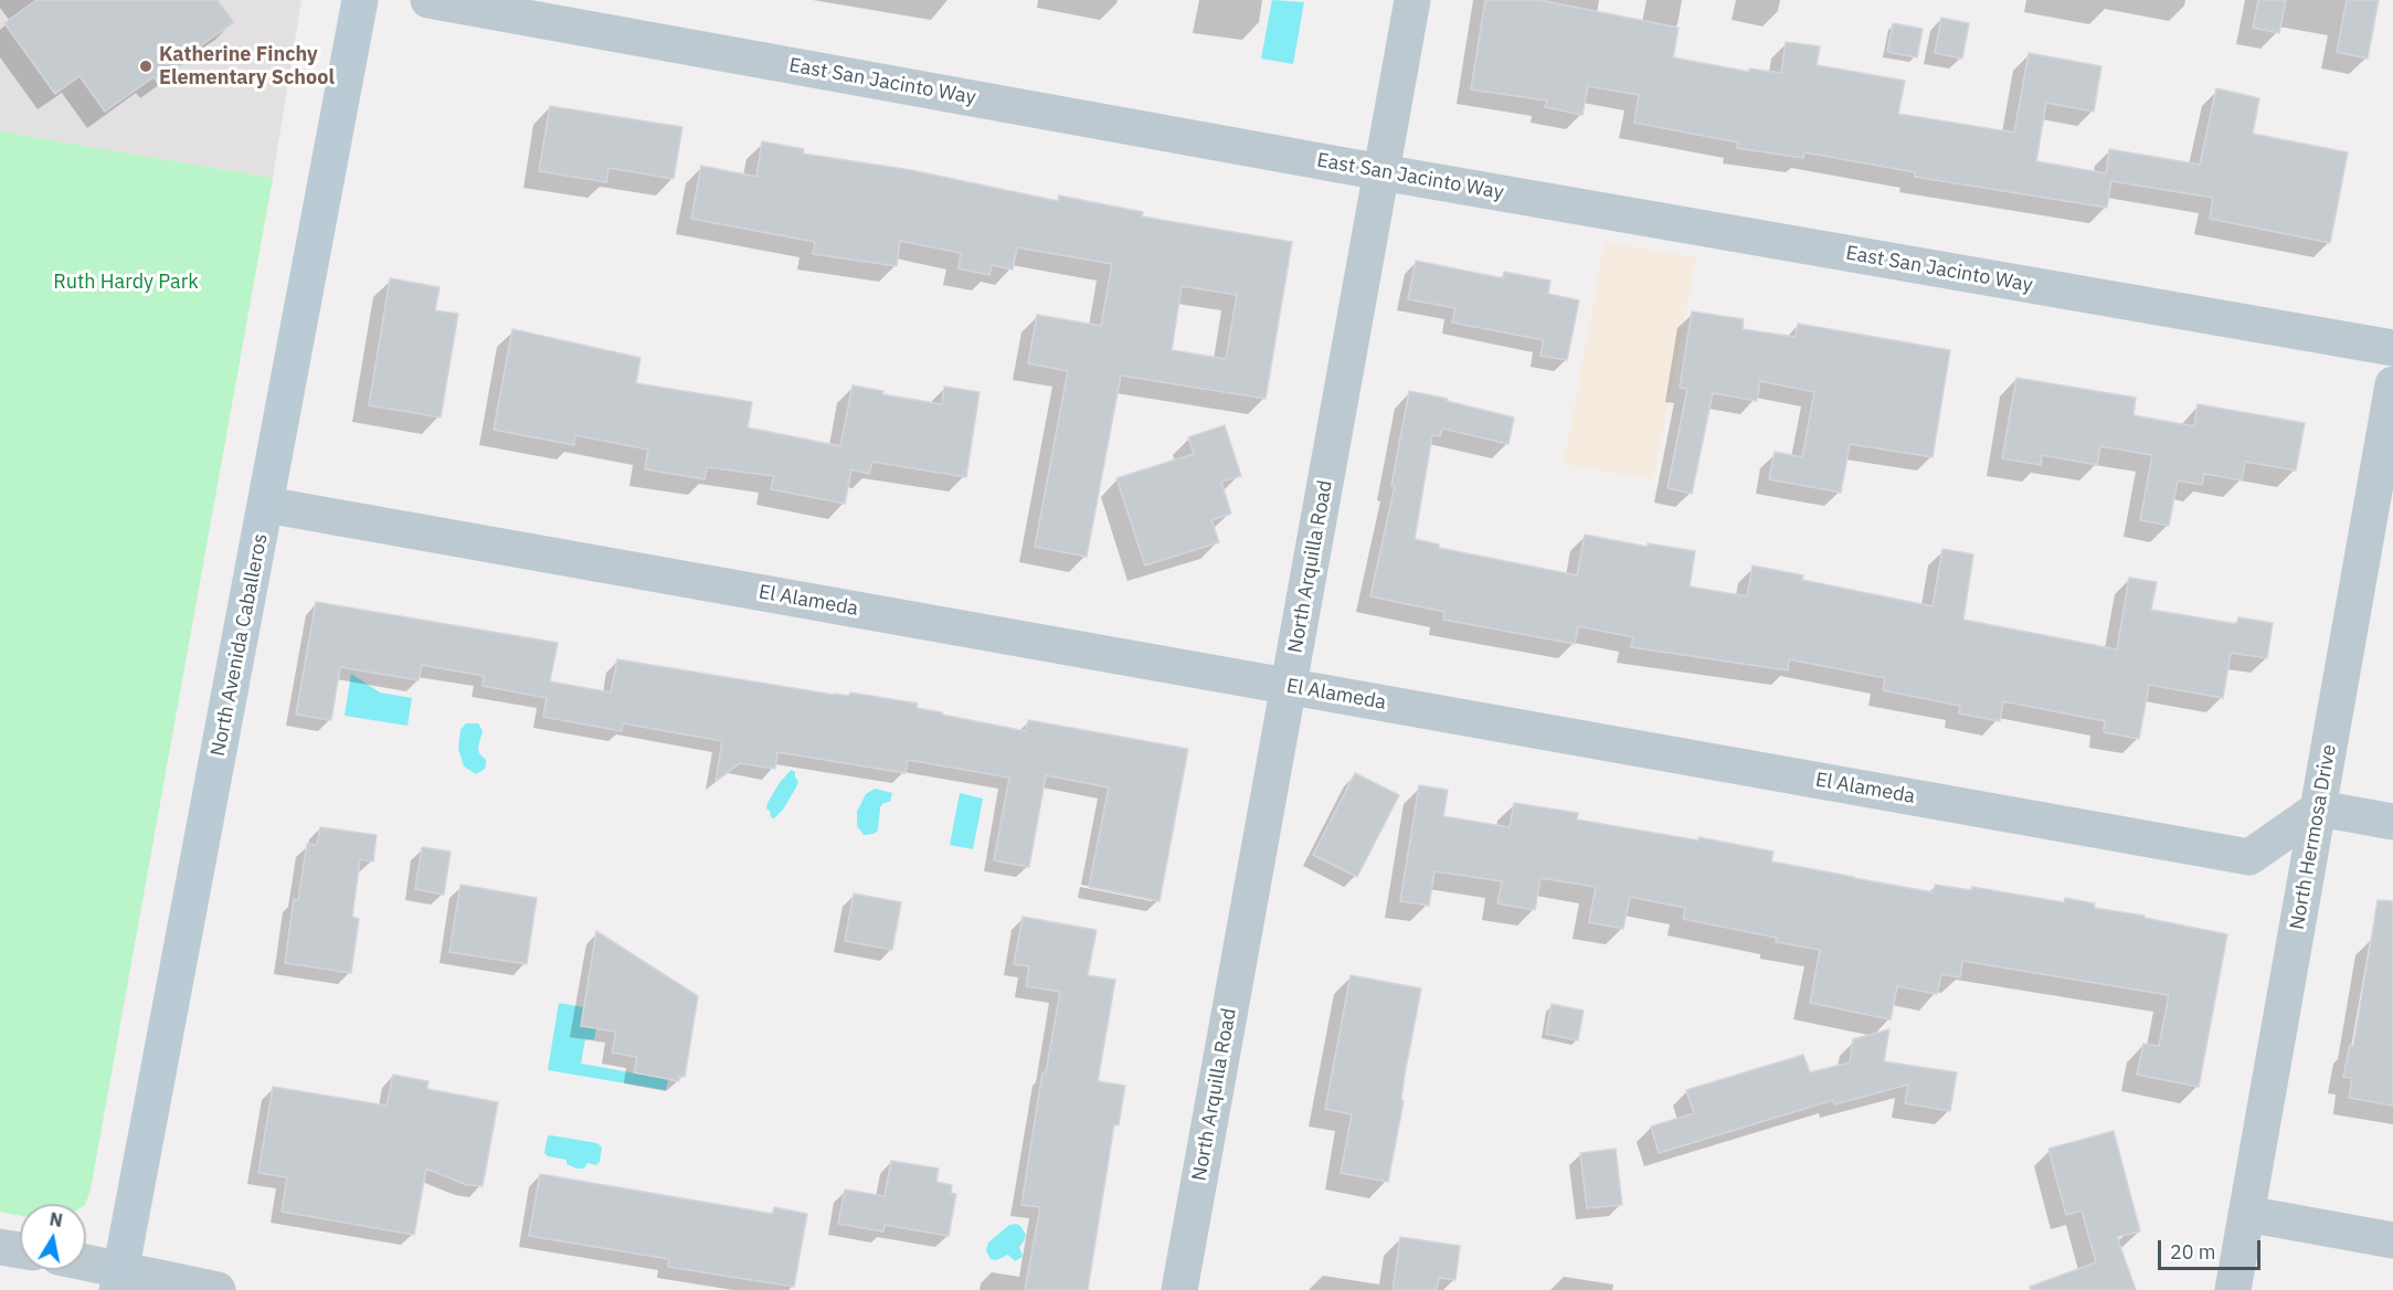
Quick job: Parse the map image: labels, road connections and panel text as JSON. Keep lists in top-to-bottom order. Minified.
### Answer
{"streets":{"street":["East San Jacinto Way","North Arquilla Road","El Alameda","North Avenida Caballeros","North Hermosa Drive"]},"crossings":[["East San Jacinto Way","North Arquilla Road"],["North Arquilla Road","El Alameda"],["El Alameda","North Avenida Caballeros"],["El Alameda","North Hermosa Drive"]],"parks":["Ruth Hardy Park"],"places":["Katherine Finchy Elementary School"],"scale_bar":"20 m","north":"top"}
